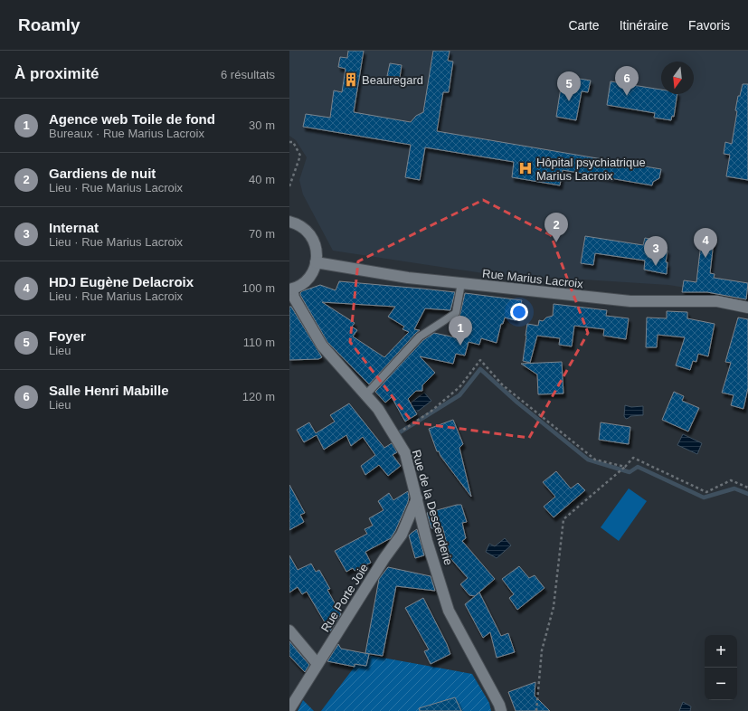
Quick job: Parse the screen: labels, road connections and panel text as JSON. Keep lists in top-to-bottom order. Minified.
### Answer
{"streets":{"street":["Rue Marius Lacroix","Rue de la Descenderie","Rue Porte Joie"]},"crossings":[["Rue de la Descenderie","Rue Porte Joie"]],"places":{"building":["Beauregard"],"hospital":["Hôpital psychiatrique Marius Lacroix"]},"north":"bottom","page":{"header":"Roamly","nav":["Carte","Itinéraire","Favoris"],"heading":["À proximité","6 résultats"],"pins":["6","5","2","4","3","1"],"list":[{"mark":"1","name":"Agence web Toile de fond","note":"Bureaux · Rue Marius Lacroix","value":"30 m"},{"mark":"2","name":"Gardiens de nuit","note":"Lieu · Rue Marius Lacroix","value":"40 m"},{"mark":"3","name":"Internat","note":"Lieu · Rue Marius Lacroix","value":"70 m"},{"mark":"4","name":"HDJ Eugène Delacroix","note":"Lieu · Rue Marius Lacroix","value":"100 m"},{"mark":"5","name":"Foyer","note":"Lieu","value":"110 m"},{"mark":"6","name":"Salle Henri Mabille","note":"Lieu","value":"120 m"}],"map_buttons":["+","−"]}}
